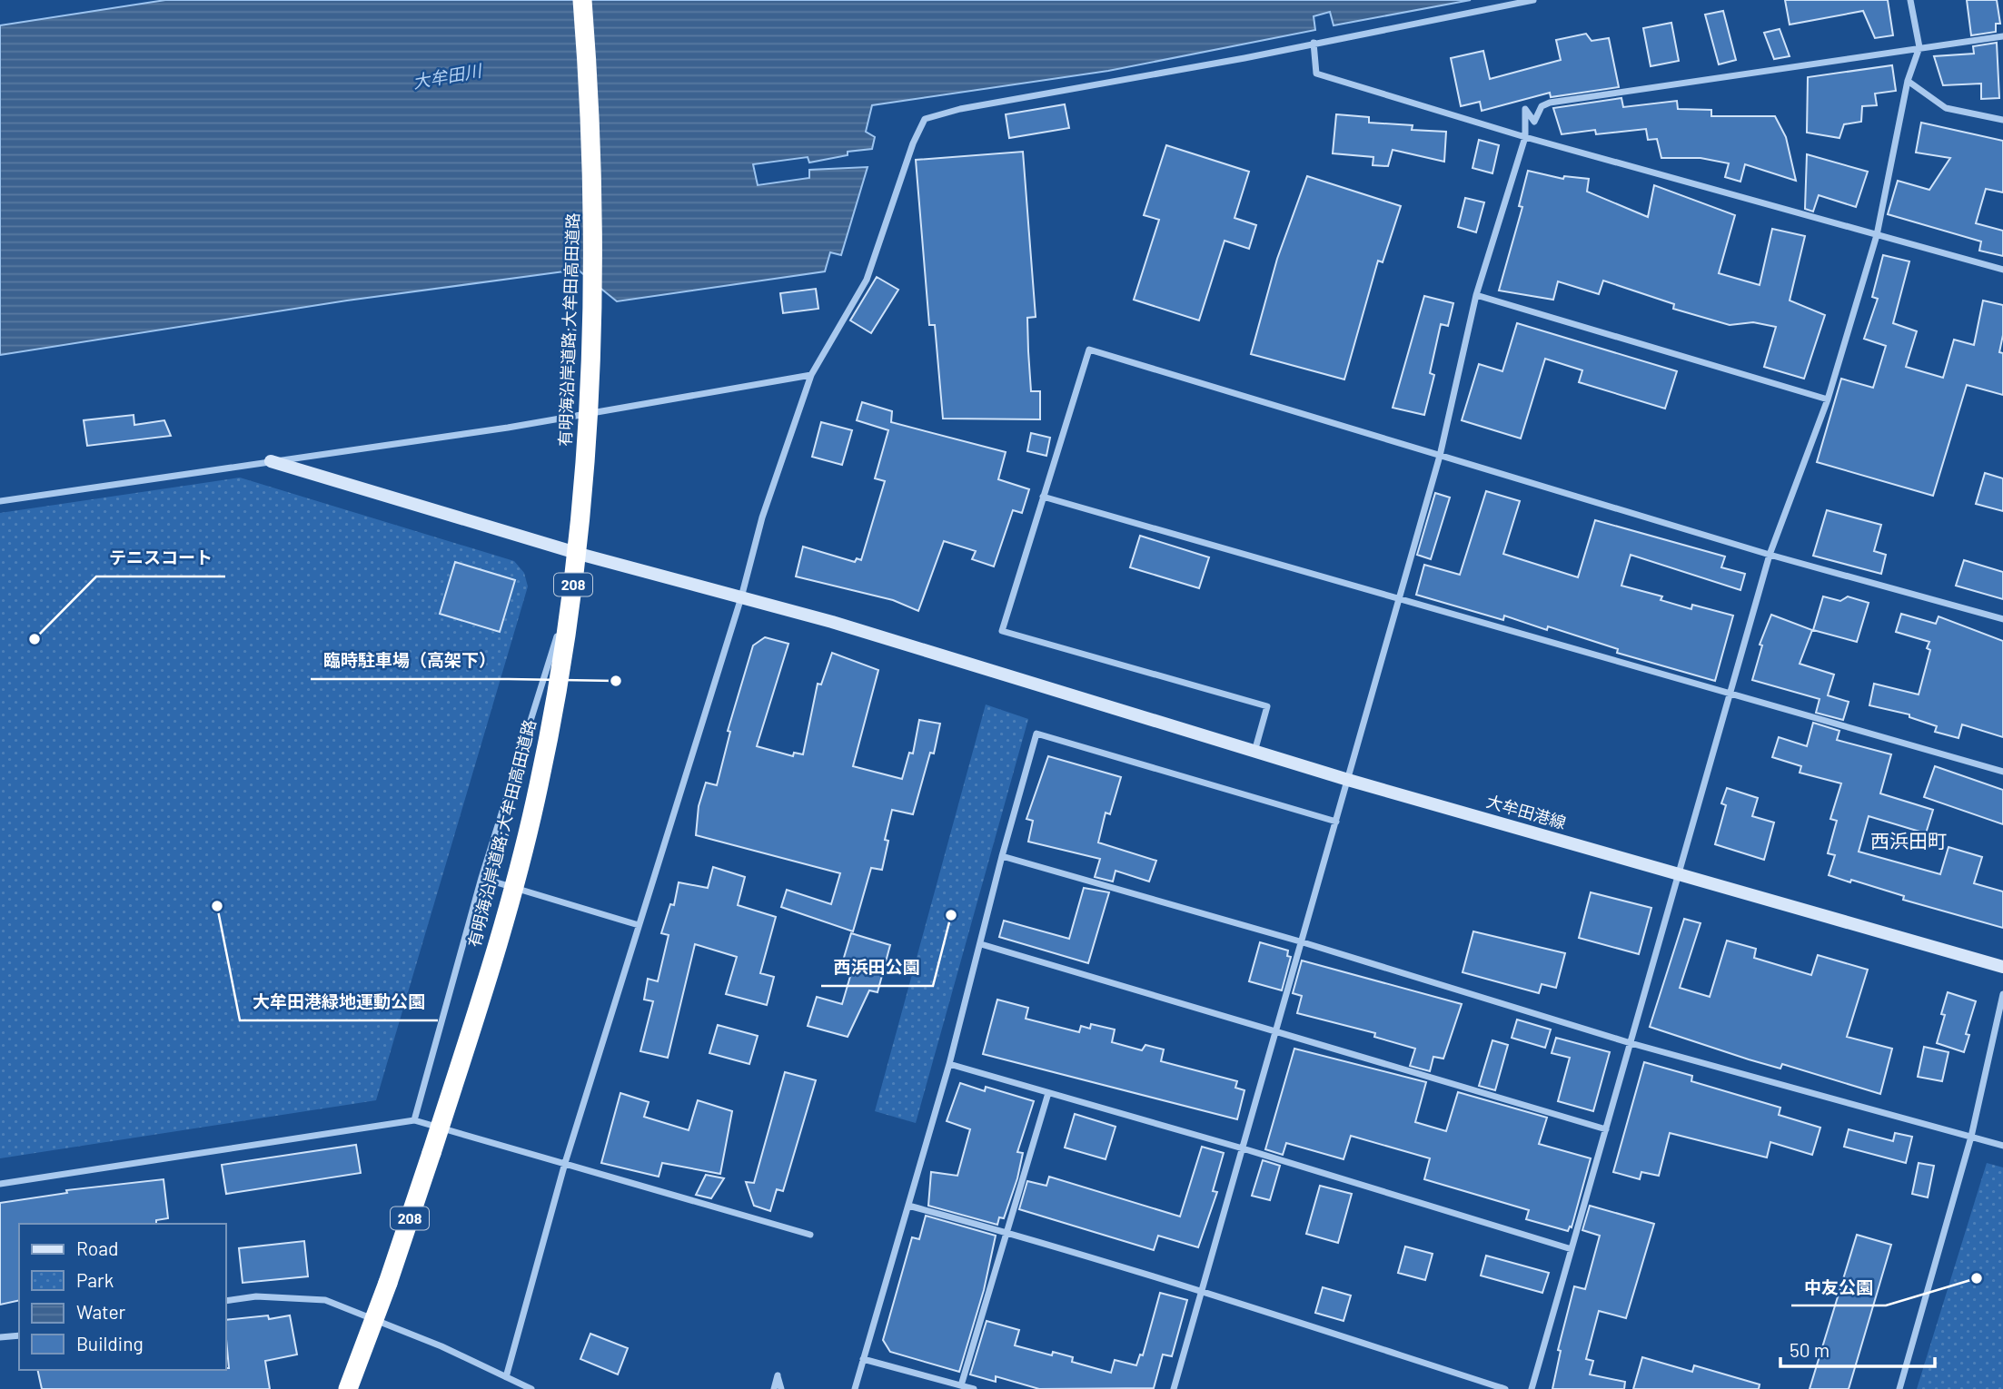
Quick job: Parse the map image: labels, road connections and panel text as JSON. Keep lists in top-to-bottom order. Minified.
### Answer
{"streets":{"highway":["有明海沿岸道路;大牟田高田道路","208"],"main road":["大牟田港線"]},"districts":["西浜田町"],"water":["大牟田川"],"places":["テニスコート","臨時駐車場（高架下）","大牟田港緑地運動公園","西浜田公園","中友公園"],"legend":["Road","Park","Water","Building"],"scale_bar":"50 m"}
